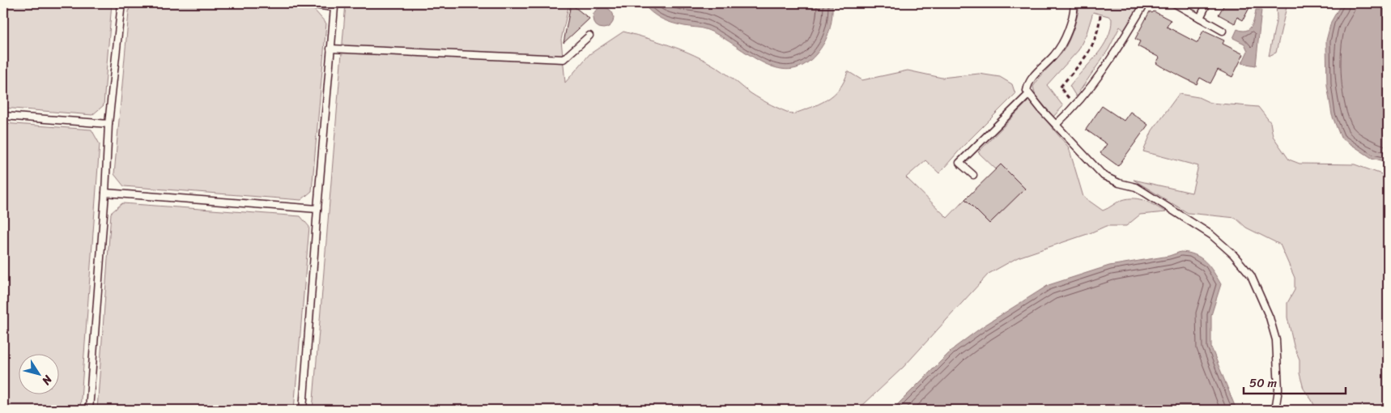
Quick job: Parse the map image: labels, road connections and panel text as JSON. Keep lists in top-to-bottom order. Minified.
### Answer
{"scale_bar":"50 m","north":"bottom right"}
